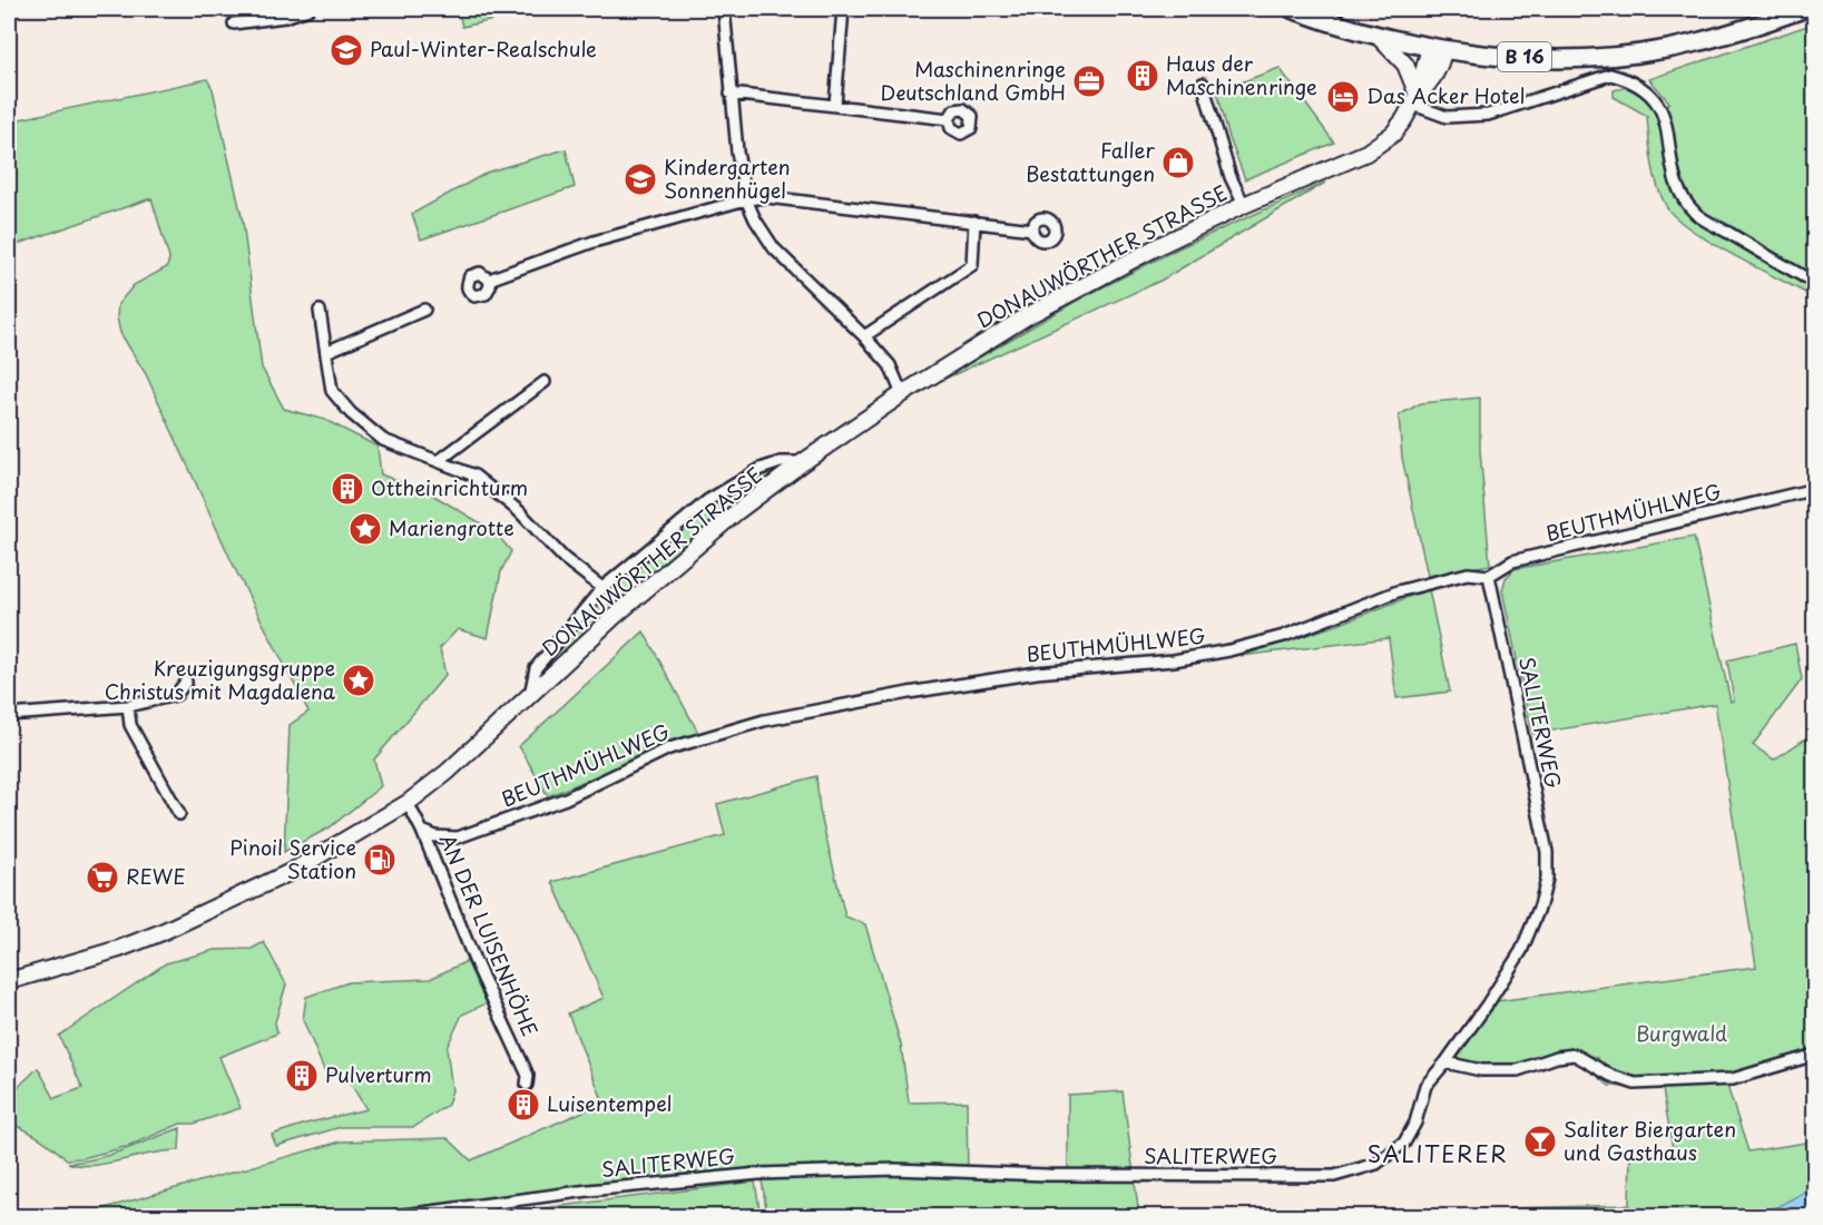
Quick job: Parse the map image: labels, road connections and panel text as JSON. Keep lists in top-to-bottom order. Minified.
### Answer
{"streets":{"main road":["B 16","DONAUWÖRTHER STRASSE"],"street":["BEUTHMÜHLWEG","SALITERWEG","AN DER LUISENHÖHE"]},"crossings":[["B 16","DONAUWÖRTHER STRASSE"],["DONAUWÖRTHER STRASSE","AN DER LUISENHÖHE"],["BEUTHMÜHLWEG","SALITERWEG"],["BEUTHMÜHLWEG","AN DER LUISENHÖHE"]],"districts":["SALITERER"],"parks":["Burgwald"],"places":{"school or university":["Paul-Winter-Realschule","Kindergarten Sonnenhügel"],"building":["Haus der Maschinenringe","Ottheinrichturm","Pulverturm","Luisentempel"],"office":["Maschinenringe Deutschland GmbH"],"hotel":["Das Acker Hotel"],"shop":["Faller Bestattungen"],"place":["Mariengrotte","Kreuzigungsgruppe Christus mit Magdalena"],"fuel station":["Pinoil Service Station"],"supermarket":["REWE"],"bar":["Saliter Biergarten und Gasthaus"]}}
